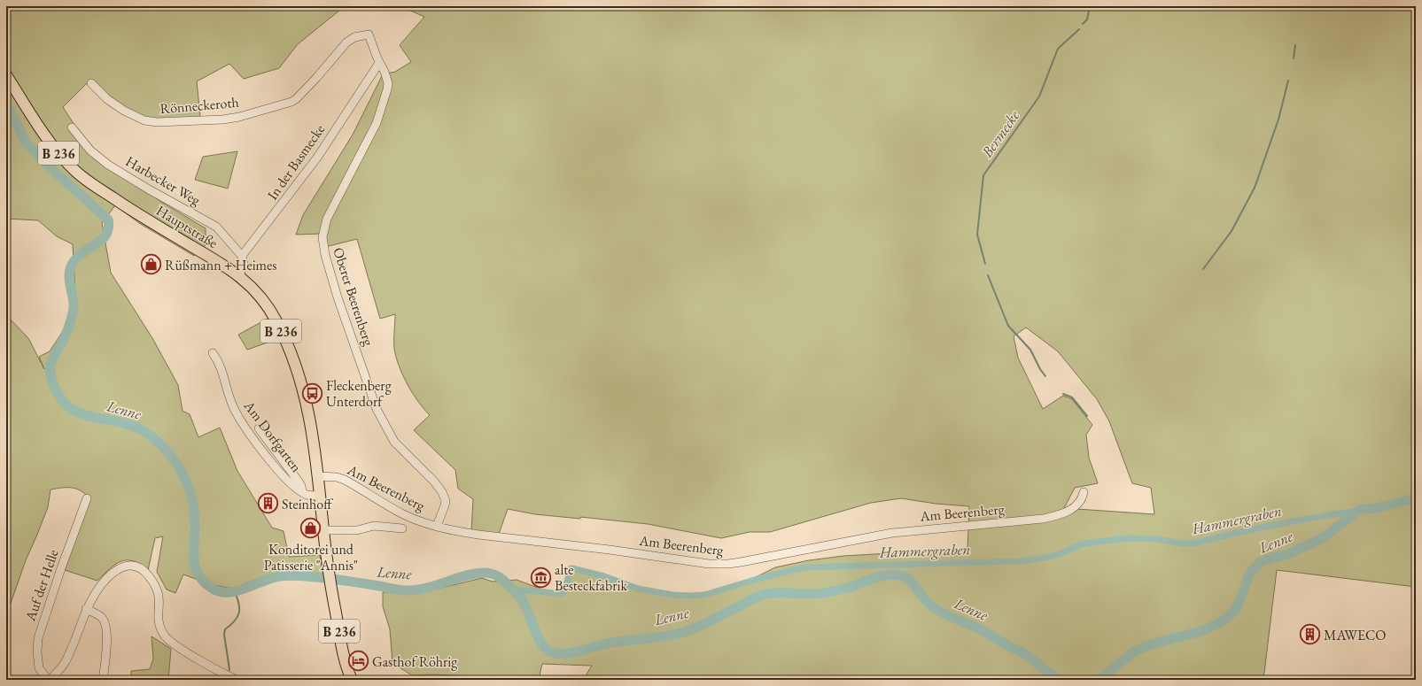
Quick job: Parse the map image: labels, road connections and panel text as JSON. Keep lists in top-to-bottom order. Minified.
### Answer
{"streets":{"main road":["B 236","Hauptstraße"],"street":["Rönneckeroth","In der Basmecke","Harbecker Weg","Oberer Beerenberg","Am Dorfgarten","Am Beerenberg","Auf der Helle"]},"crossings":[["Rönneckeroth","In der Basmecke"],["Rönneckeroth","Oberer Beerenberg"],["In der Basmecke","Harbecker Weg"],["In der Basmecke","Oberer Beerenberg"],["Hauptstraße","Am Dorfgarten"],["Hauptstraße","Am Beerenberg"],["Oberer Beerenberg","Am Beerenberg"]],"water":["Bermecke","Lenne","Hammergraben"],"places":{"shop":["Rüßmann + Heimes","Konditorei und Patisserie \"Annis\""],"bus stop":["Fleckenberg Unterdorf"],"building":["Steinhoff","MAWECO"],"museum":["alte Besteckfabrik"],"hotel":["Gasthof Röhrig"]}}
